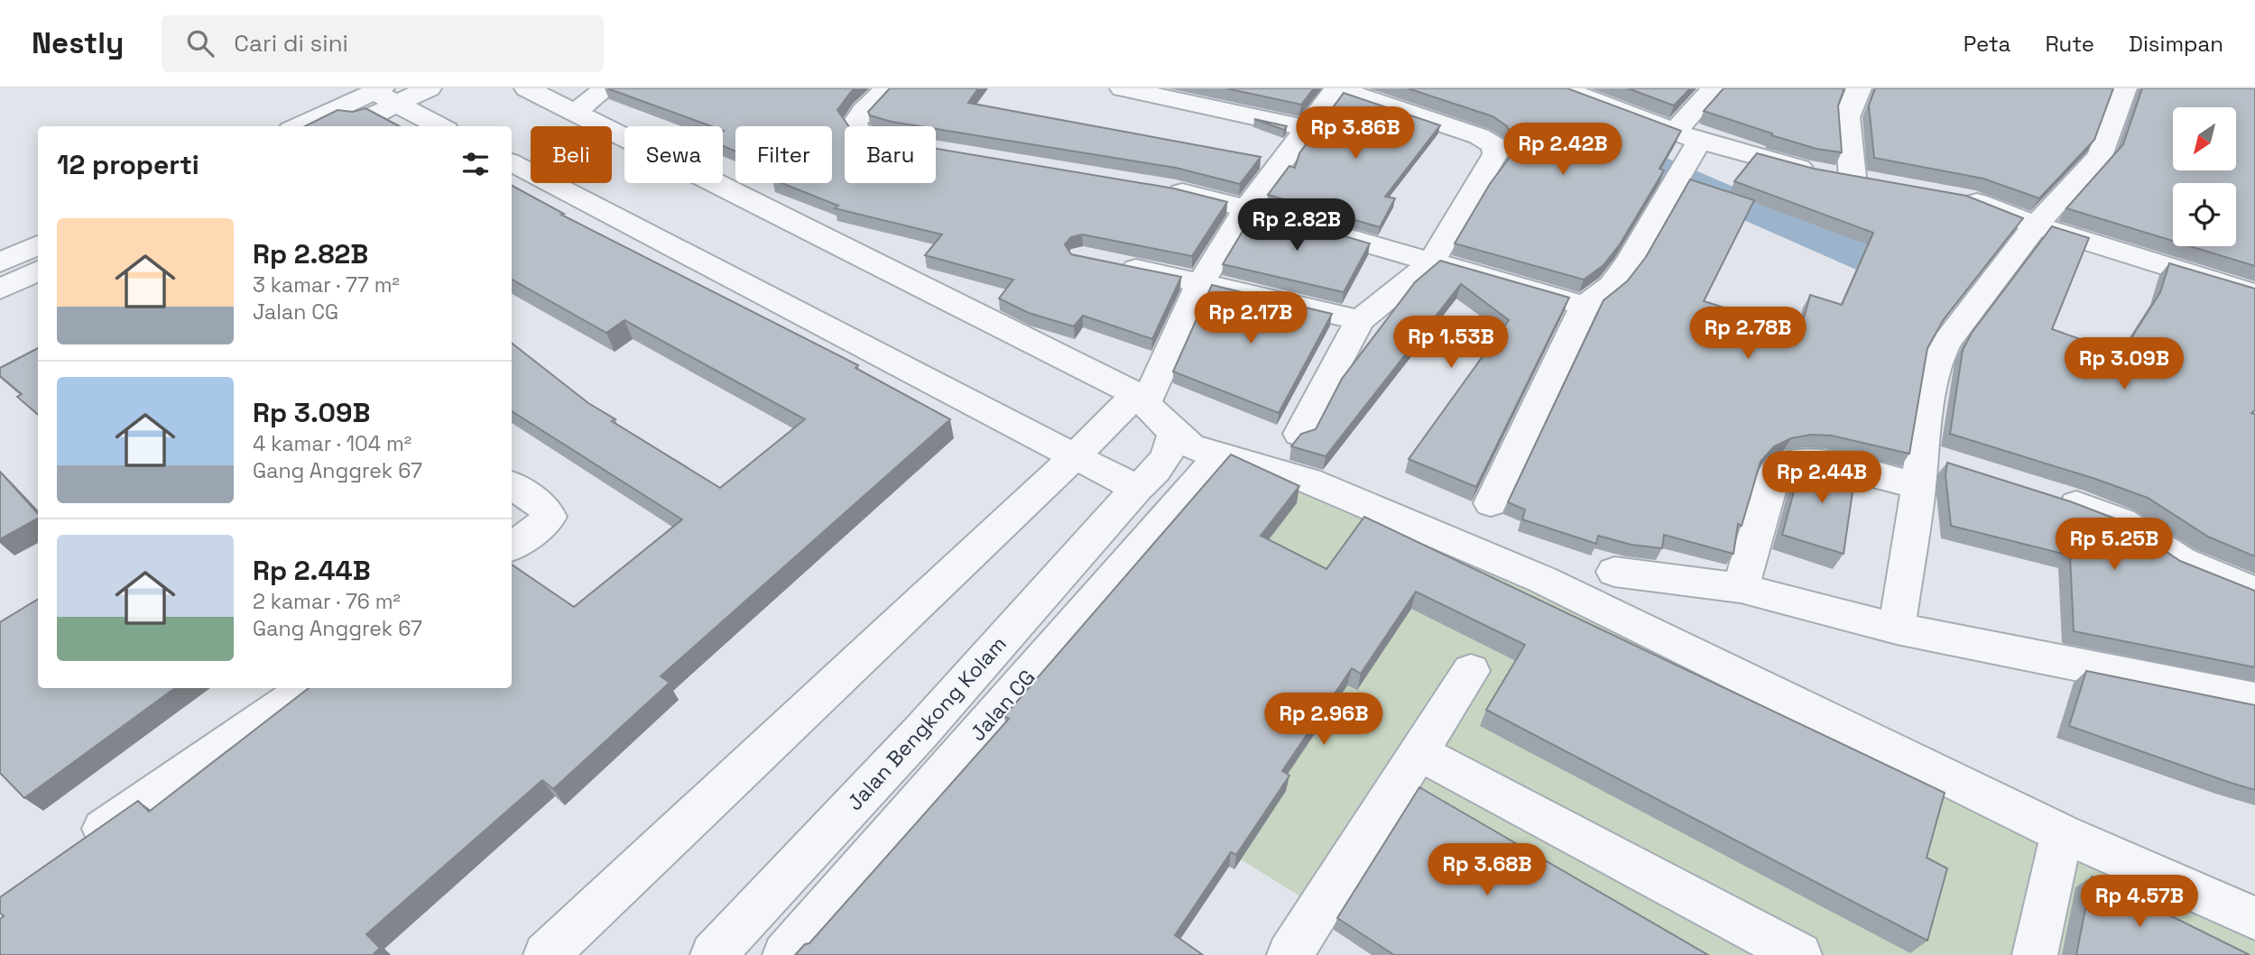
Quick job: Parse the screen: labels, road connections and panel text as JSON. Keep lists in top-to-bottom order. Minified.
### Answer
{"streets":{"street":["Jalan CG","Jalan Bengkong Kolam"]},"north":"bottom left","page":{"header":"Nestly","search":"Cari di sini","nav":["Peta","Rute","Disimpan"],"price":["Rp 3.86B","Rp 2.42B","Rp 2.82B","Rp 2.17B","Rp 2.78B","Rp 1.53B","Rp 3.09B","Rp 2.44B","Rp 5.25B","Rp 2.96B","Rp 3.68B","Rp 4.57B"],"chip":["Beli","Sewa","Filter","Baru"],"heading":"12 properti","list":[{"name":"Rp 2.82B","note":"3 kamar · 77 m² · Jalan CG"},{"name":"Rp 3.09B","note":"4 kamar · 104 m² · Gang Anggrek 67"},{"name":"Rp 2.44B","note":"2 kamar · 76 m² · Gang Anggrek 67"}]}}
